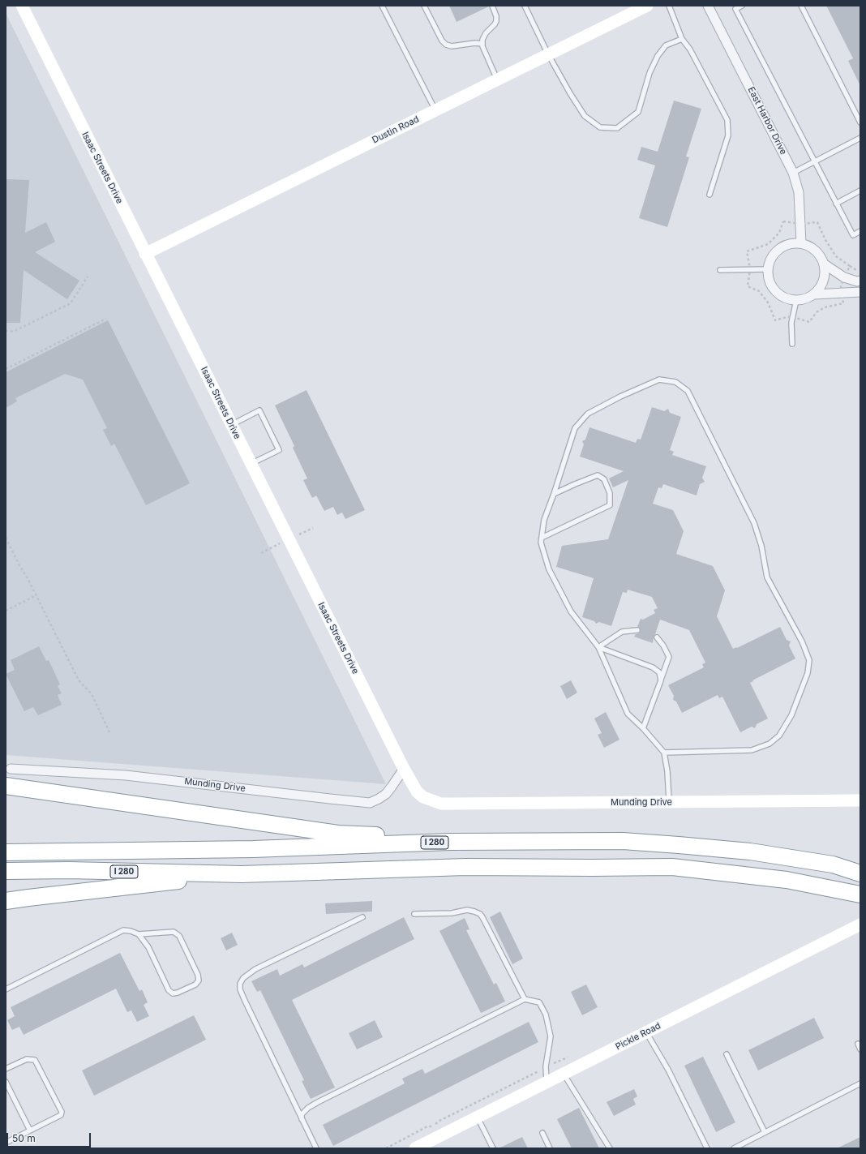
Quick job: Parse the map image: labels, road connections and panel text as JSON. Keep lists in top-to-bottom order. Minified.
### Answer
{"streets":{"highway":["I 280"],"street":["East Harbor Drive","Dustin Road","Isaac Streets Drive","Munding Drive","Pickle Road"]},"crossings":[["Dustin Road","Isaac Streets Drive"],["Isaac Streets Drive","Munding Drive"]],"scale_bar":"50 m"}
